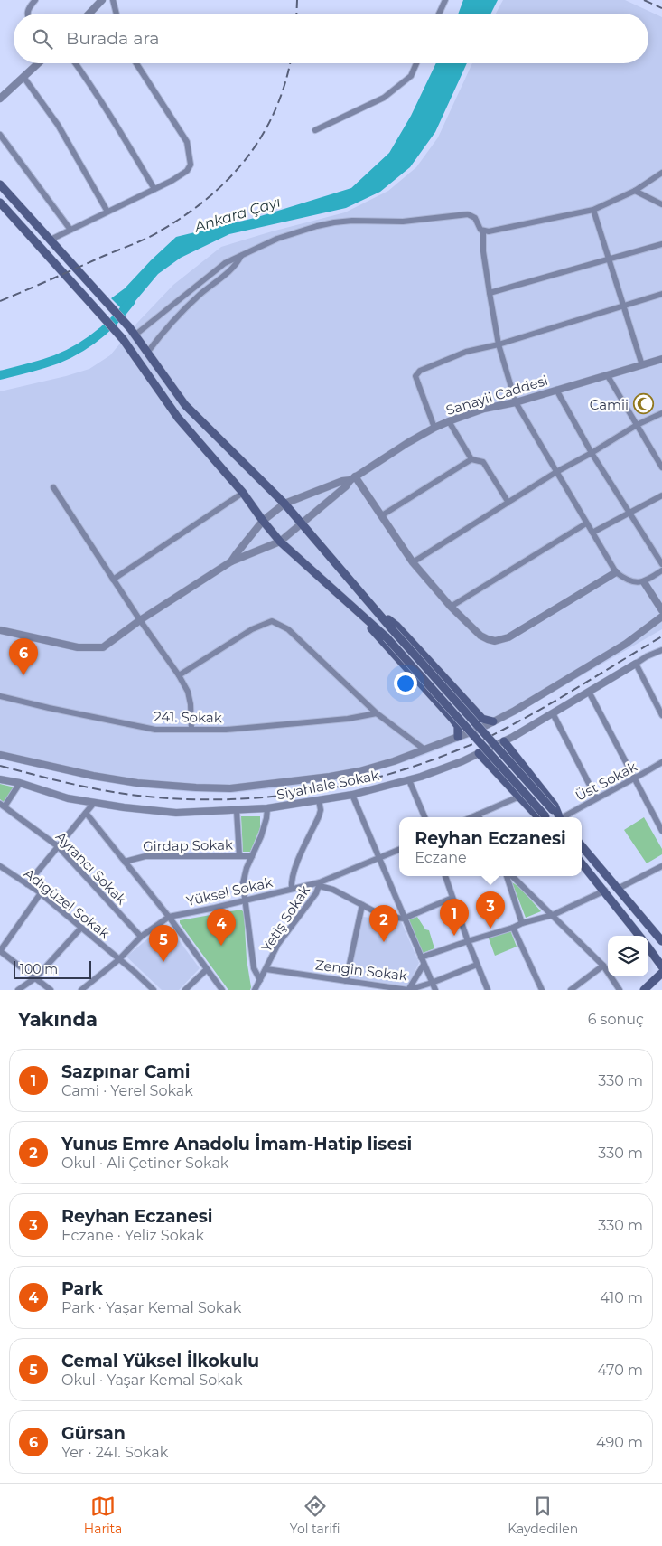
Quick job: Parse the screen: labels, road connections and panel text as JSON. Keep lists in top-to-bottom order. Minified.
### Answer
{"streets":{"street":["Sanayii Caddesi","241. Sokak","Üst Sokak","Siyahlale Sokak","Girdap Sokak","Ayrancı Sokak","Yüksel Sokak","Adıgüzel Sokak","Yetiş Sokak","Zengin Sokak"]},"crossings":[["Ayrancı Sokak","Yüksel Sokak"],["Yüksel Sokak","Adıgüzel Sokak"],["Yüksel Sokak","Yetiş Sokak"],["Yetiş Sokak","Zengin Sokak"]],"water":["Ankara Çayı"],"places":{"mosque":["Camii"]},"scale_bar":"100 m","page":{"search":"Burada ara","pins":["6","3","1","2","4","5"],"popup":["Reyhan Eczanesi","Eczane"],"scale":"100 m","heading":["Yakında","6 sonuç"],"list":[{"mark":"1","name":"Sazpınar Cami","note":"Cami · Yerel Sokak","value":"330 m"},{"mark":"2","name":"Yunus Emre Anadolu İmam-Hatip lisesi","note":"Okul · Ali Çetiner Sokak","value":"330 m"},{"mark":"3","name":"Reyhan Eczanesi","note":"Eczane · Yeliz Sokak","value":"330 m"},{"mark":"4","name":"Park","note":"Park · Yaşar Kemal Sokak","value":"410 m"},{"mark":"5","name":"Cemal Yüksel İlkokulu","note":"Okul · Yaşar Kemal Sokak","value":"470 m"},{"mark":"6","name":"Gürsan","note":"Yer · 241. Sokak","value":"490 m"}],"nav":["Harita","Yol tarifi","Kaydedilen"]}}
